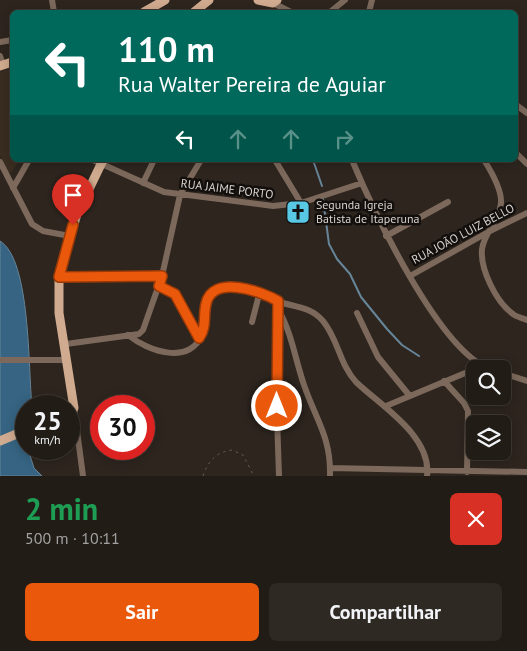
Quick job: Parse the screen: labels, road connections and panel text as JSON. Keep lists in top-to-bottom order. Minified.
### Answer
{"streets":{"street":["RUA JAIME PORTO","RUA JOÃO LUIZ BELLO"]},"places":{"church":["Segunda Igreja Batista de Itaperuna"]},"page":{"turn":["110 m","Rua Walter Pereira de Aguiar"],"speed":"25 km/h","limit":"30","heading":["2 min","500 m · 10:11"],"buttons":["Sair","Compartilhar"]}}
